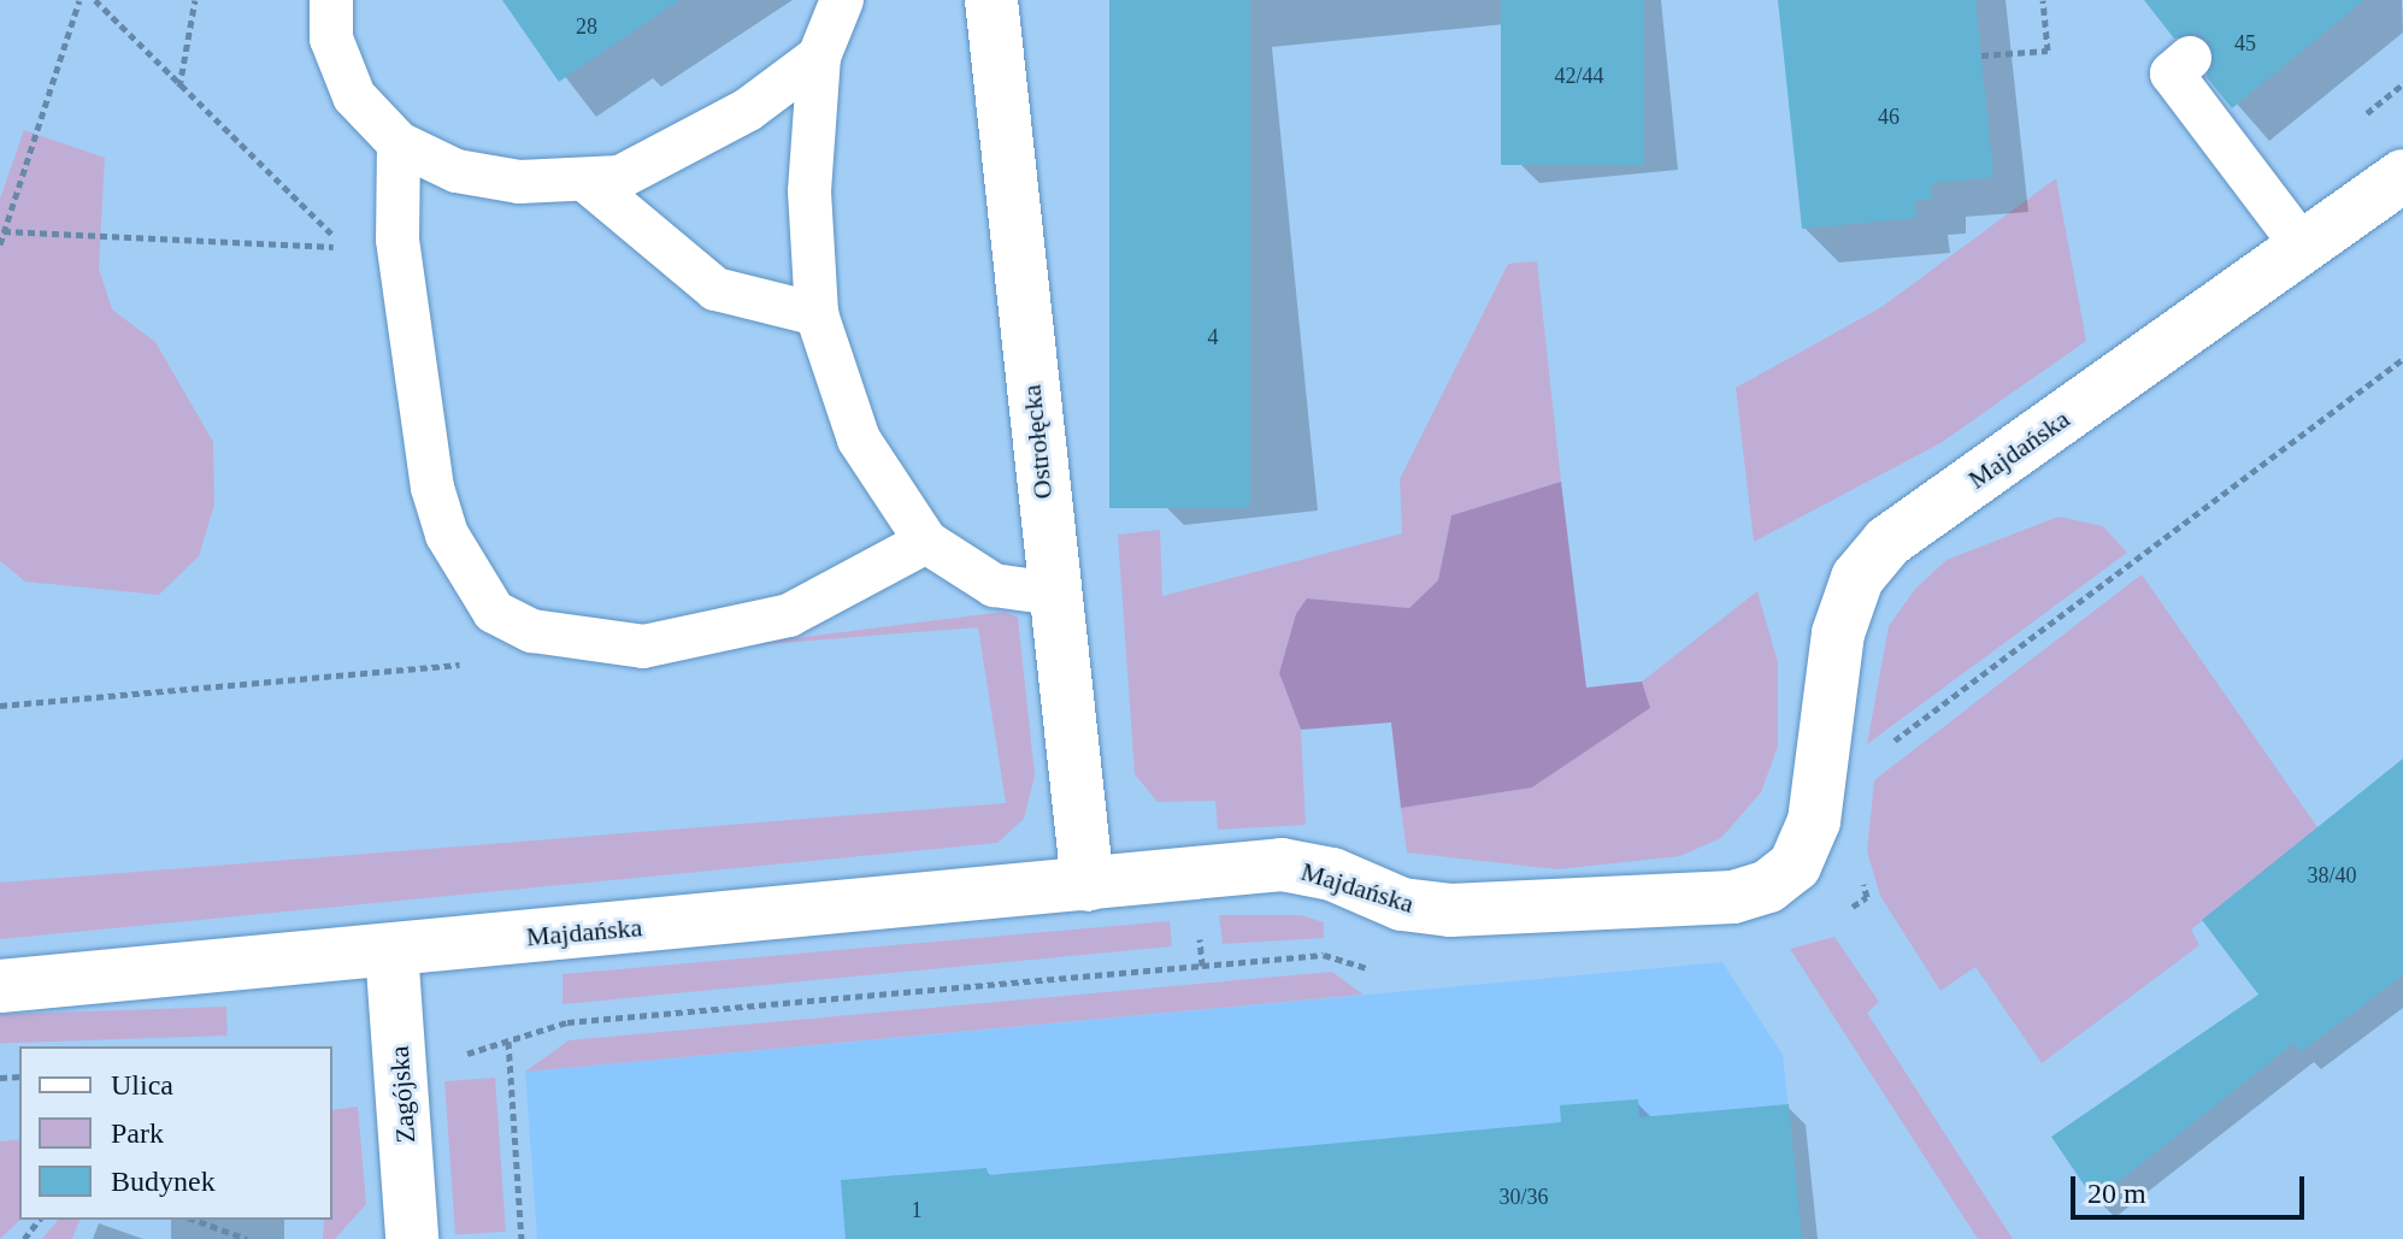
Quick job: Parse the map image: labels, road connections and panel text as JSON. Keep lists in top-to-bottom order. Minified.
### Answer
{"streets":{"street":["Ostrołęcka","Majdańska","Zagójska"]},"crossings":[["Ostrołęcka","Majdańska"],["Majdańska","Zagójska"]],"house_numbers":["28","45","42/44","46","4","38/40","30/36","1"],"legend":["Ulica","Park","Budynek"],"scale_bar":"20 m"}
